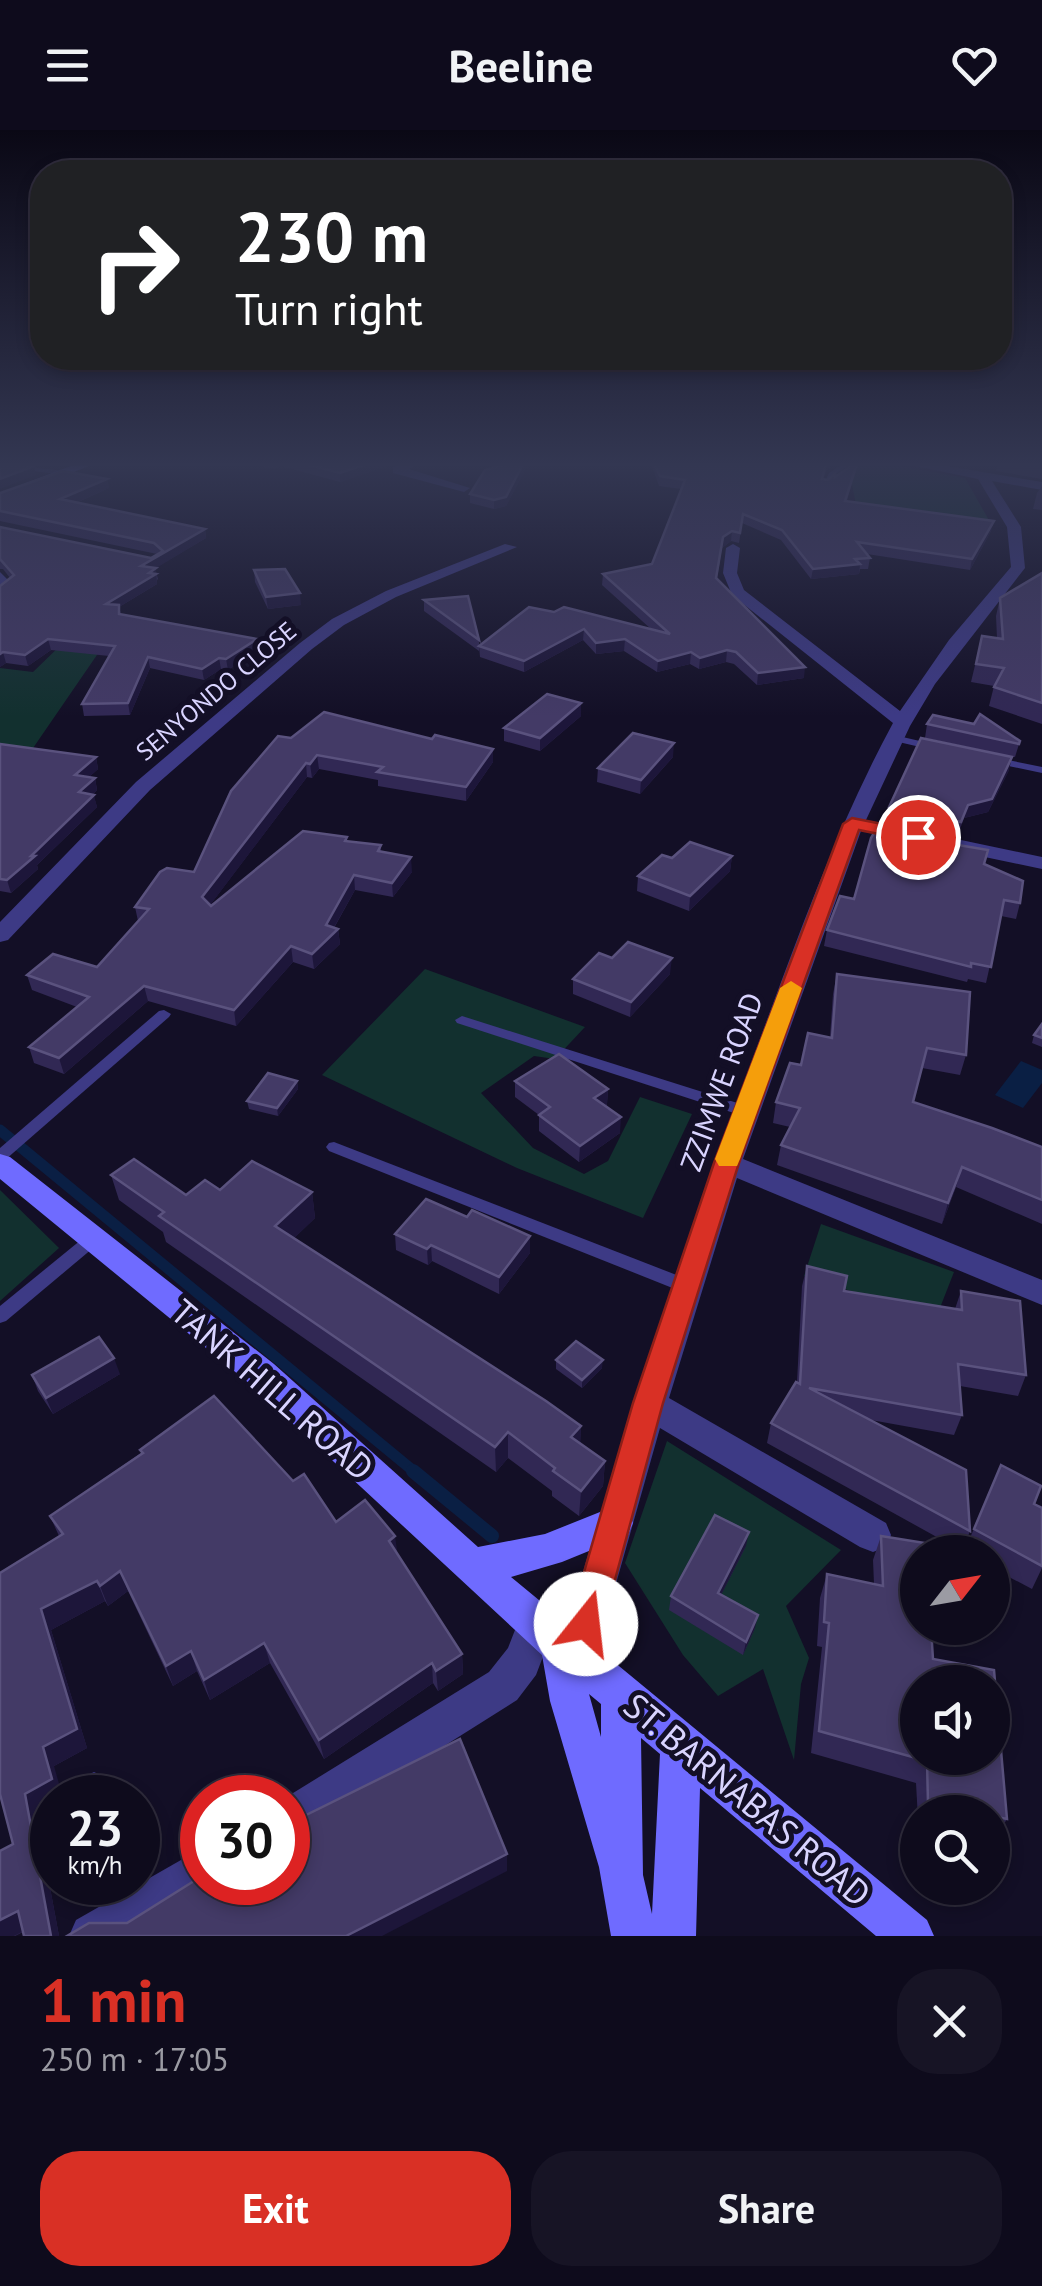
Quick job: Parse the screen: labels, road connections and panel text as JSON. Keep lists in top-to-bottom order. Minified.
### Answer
{"streets":{"street":["SENYONDO CLOSE","ZZIMWE ROAD","TANK HILL ROAD","ST. BARNABAS ROAD"]},"crossings":[["ZZIMWE ROAD","TANK HILL ROAD"],["ZZIMWE ROAD","ST. BARNABAS ROAD"],["TANK HILL ROAD","ST. BARNABAS ROAD"]],"north":"top right","page":{"header":"Beeline","turn":["230 m","Turn right"],"speed":"23 km/h","limit":"30","heading":["1 min","250 m · 17:05"],"buttons":["Exit","Share"]}}
